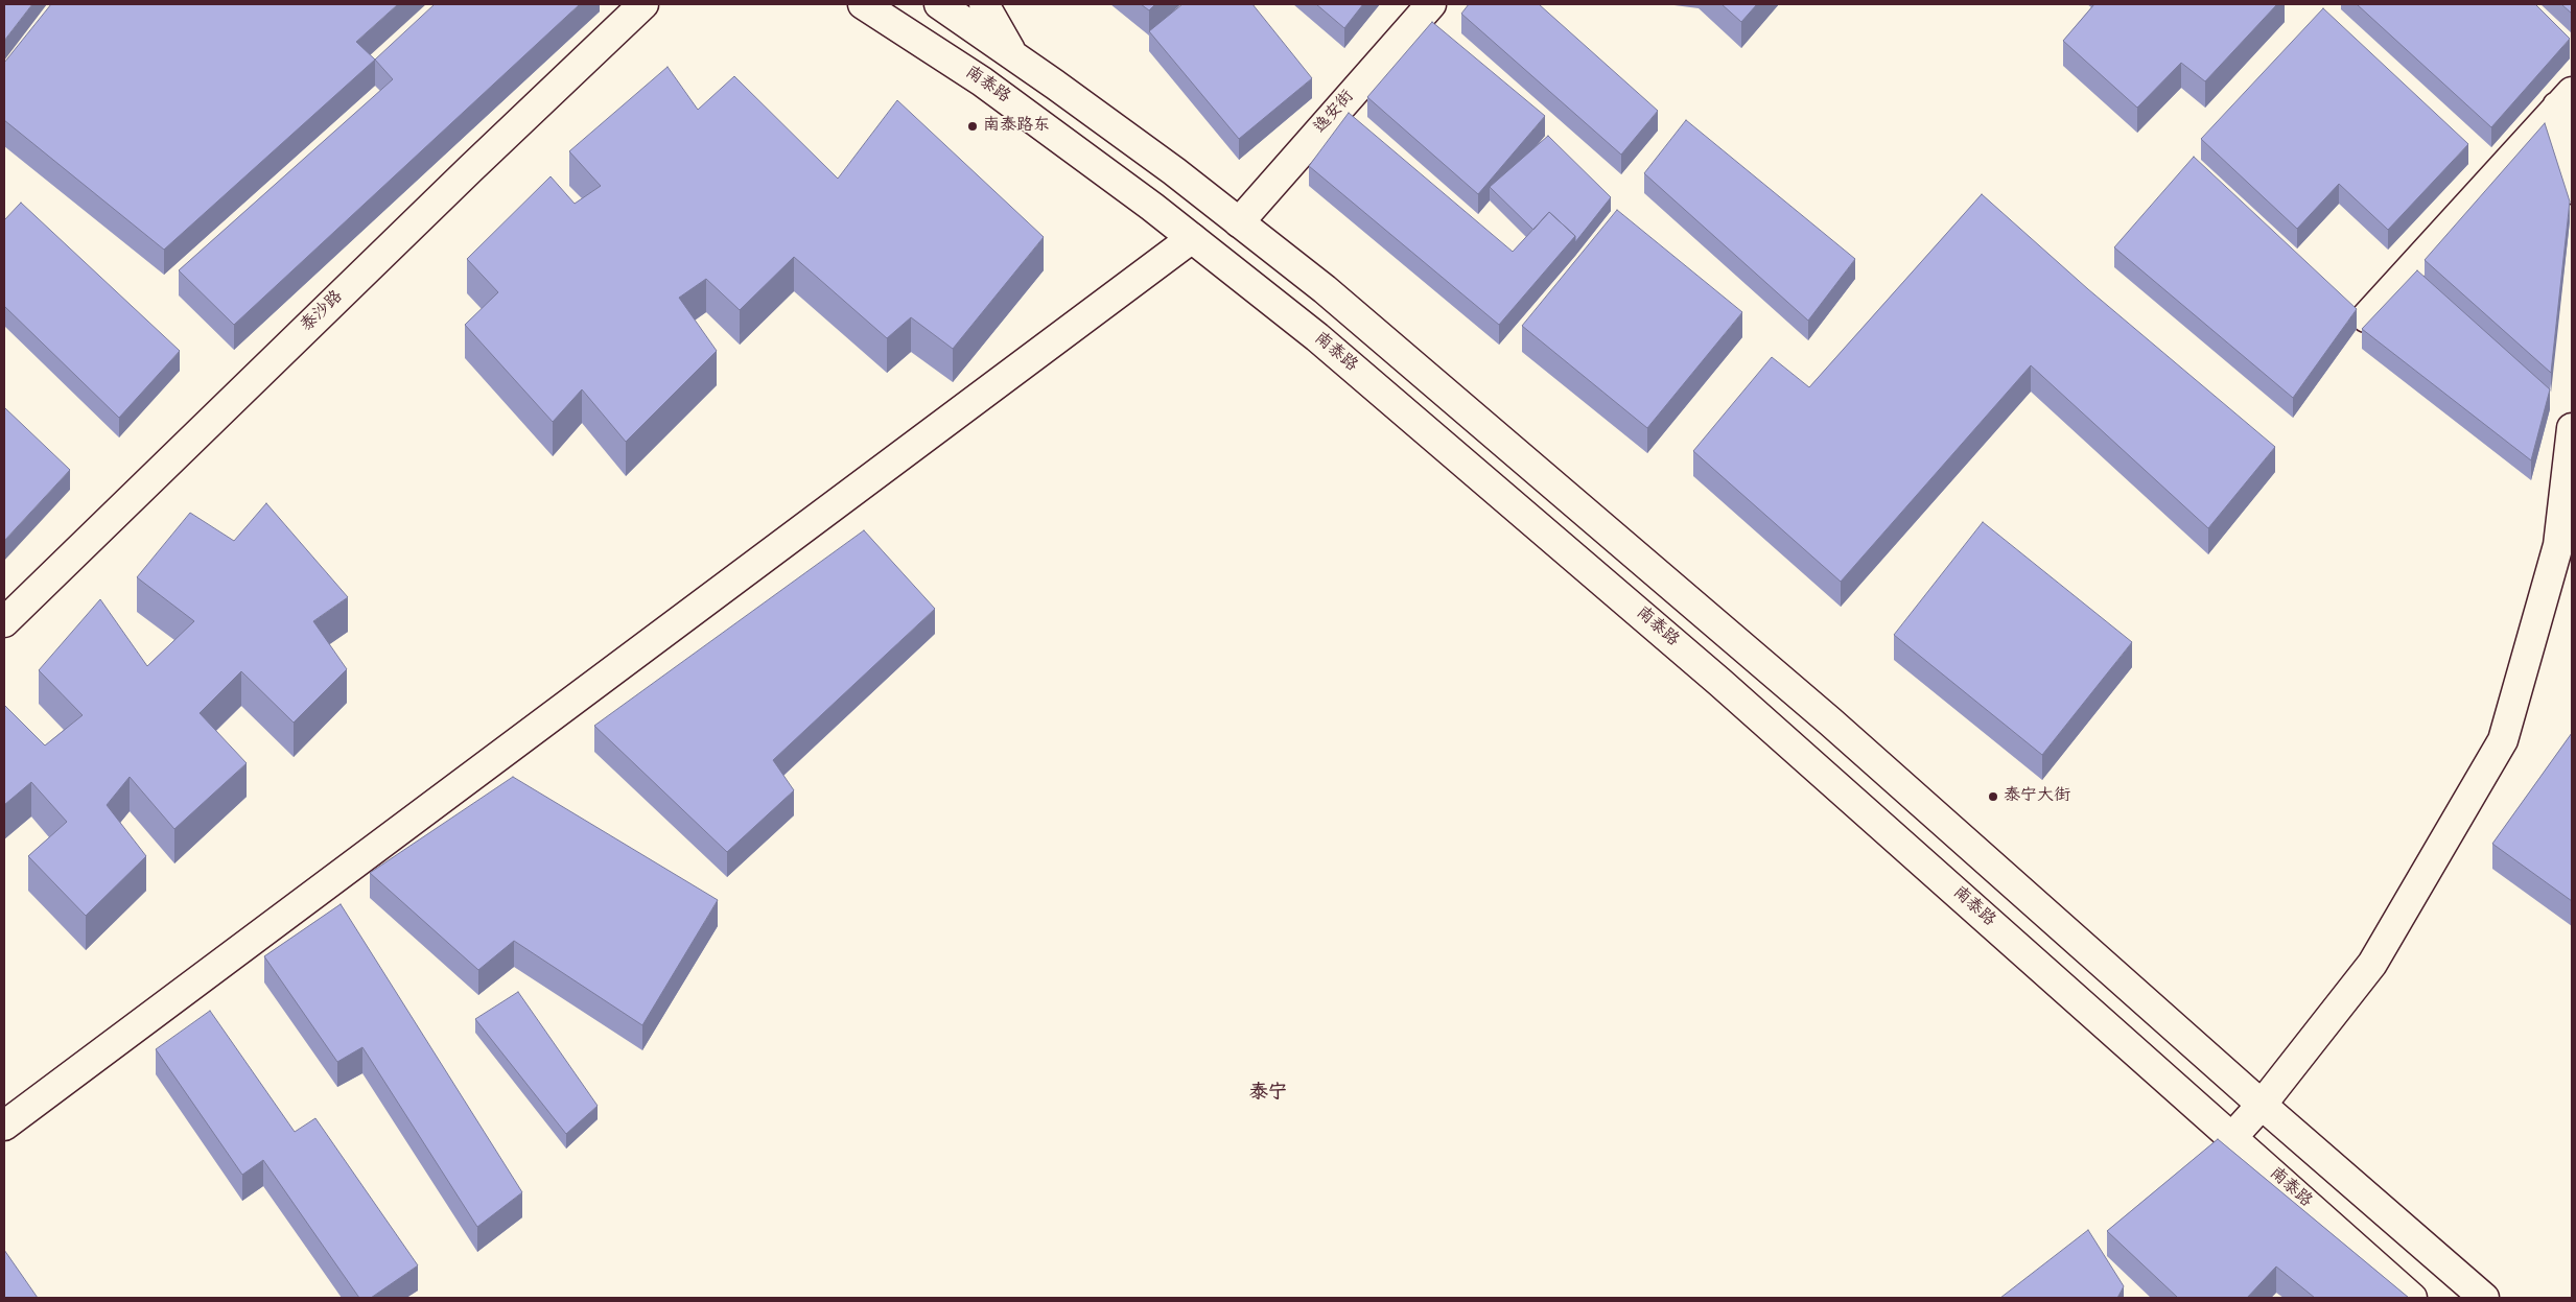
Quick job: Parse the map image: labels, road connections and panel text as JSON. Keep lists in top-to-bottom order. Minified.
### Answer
{"streets":{"main road":["南泰路","逸安街","泰沙路"]},"districts":["泰宁"],"places":["南泰路东","泰宁大街"]}
